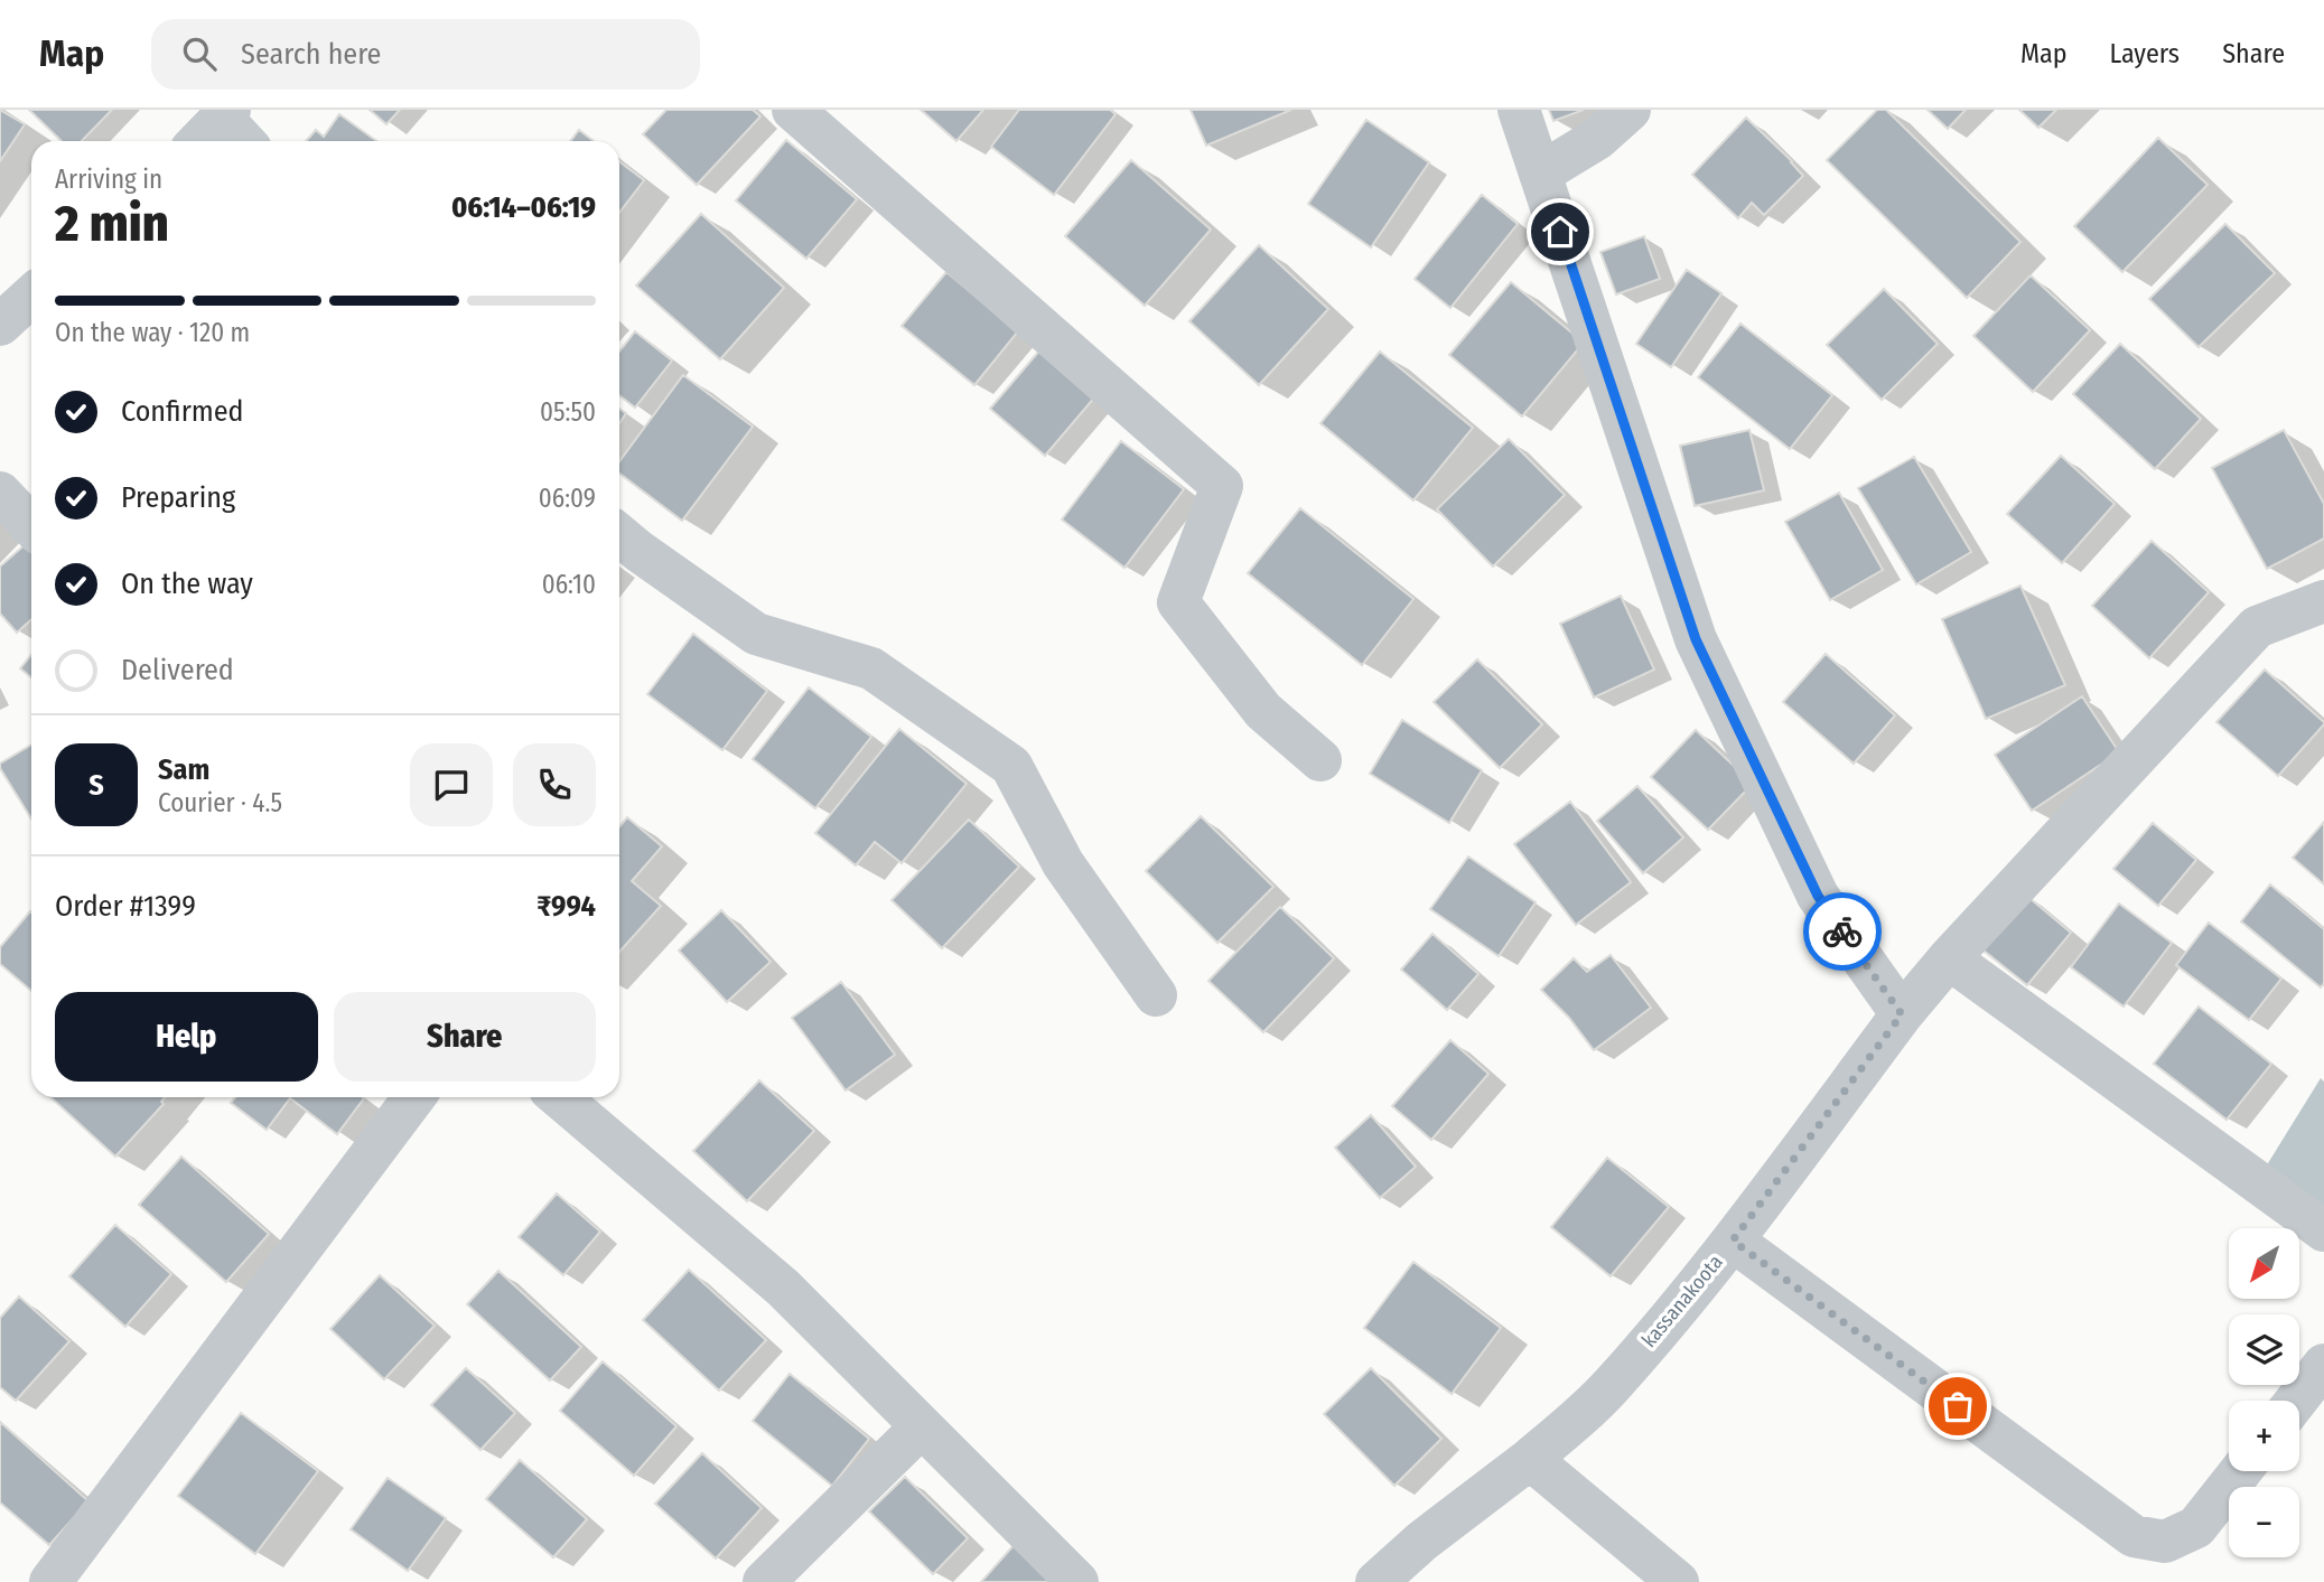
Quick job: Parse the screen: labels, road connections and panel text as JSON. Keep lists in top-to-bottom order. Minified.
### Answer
{"streets":{"street":["kassanakoota"]},"north":"bottom left","page":{"header":"Map","search":"Search here","nav":["Map","Layers","Share"],"heading":["2 min","Arriving in","06:14–06:19"],"panel":["Sam","Courier · 4.5","Order #1399","₹994"],"bar":"On the way · 120 m","list":[["Confirmed","05:50"],["Preparing","06:09"],["On the way","06:10"],"Delivered"],"round":"S","buttons":["Help","Share"],"map_buttons":["+","−"]}}
